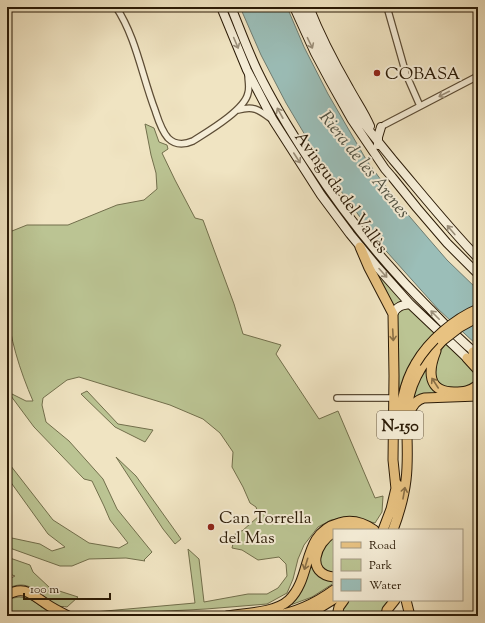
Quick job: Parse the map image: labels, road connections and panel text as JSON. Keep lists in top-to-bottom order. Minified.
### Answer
{"streets":{"main road":["Avinguda del Vallès","N-150"]},"water":["Riera de les Arenes"],"places":["COBASA","Can Torrella del Mas"],"legend":["Road","Park","Water"],"scale_bar":"100 m"}
